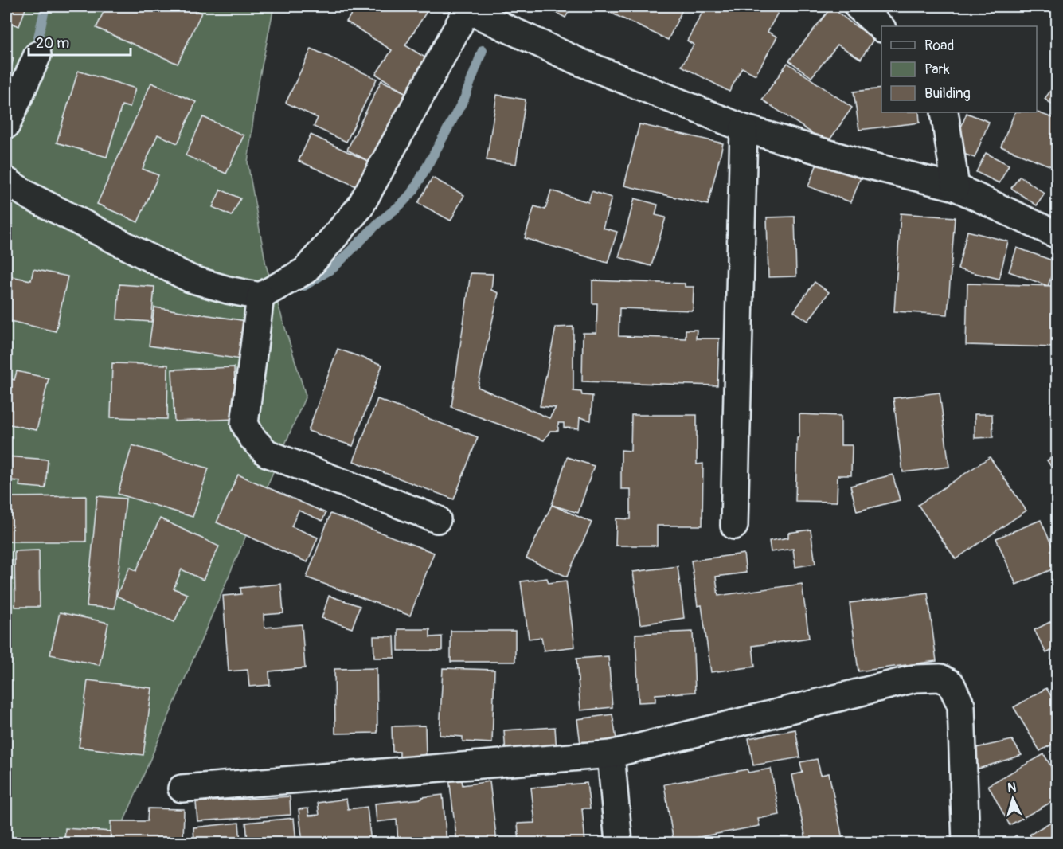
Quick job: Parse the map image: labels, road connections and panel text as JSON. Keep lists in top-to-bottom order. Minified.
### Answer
{"legend":["Road","Park","Building"],"scale_bar":"20 m","north":"top"}
